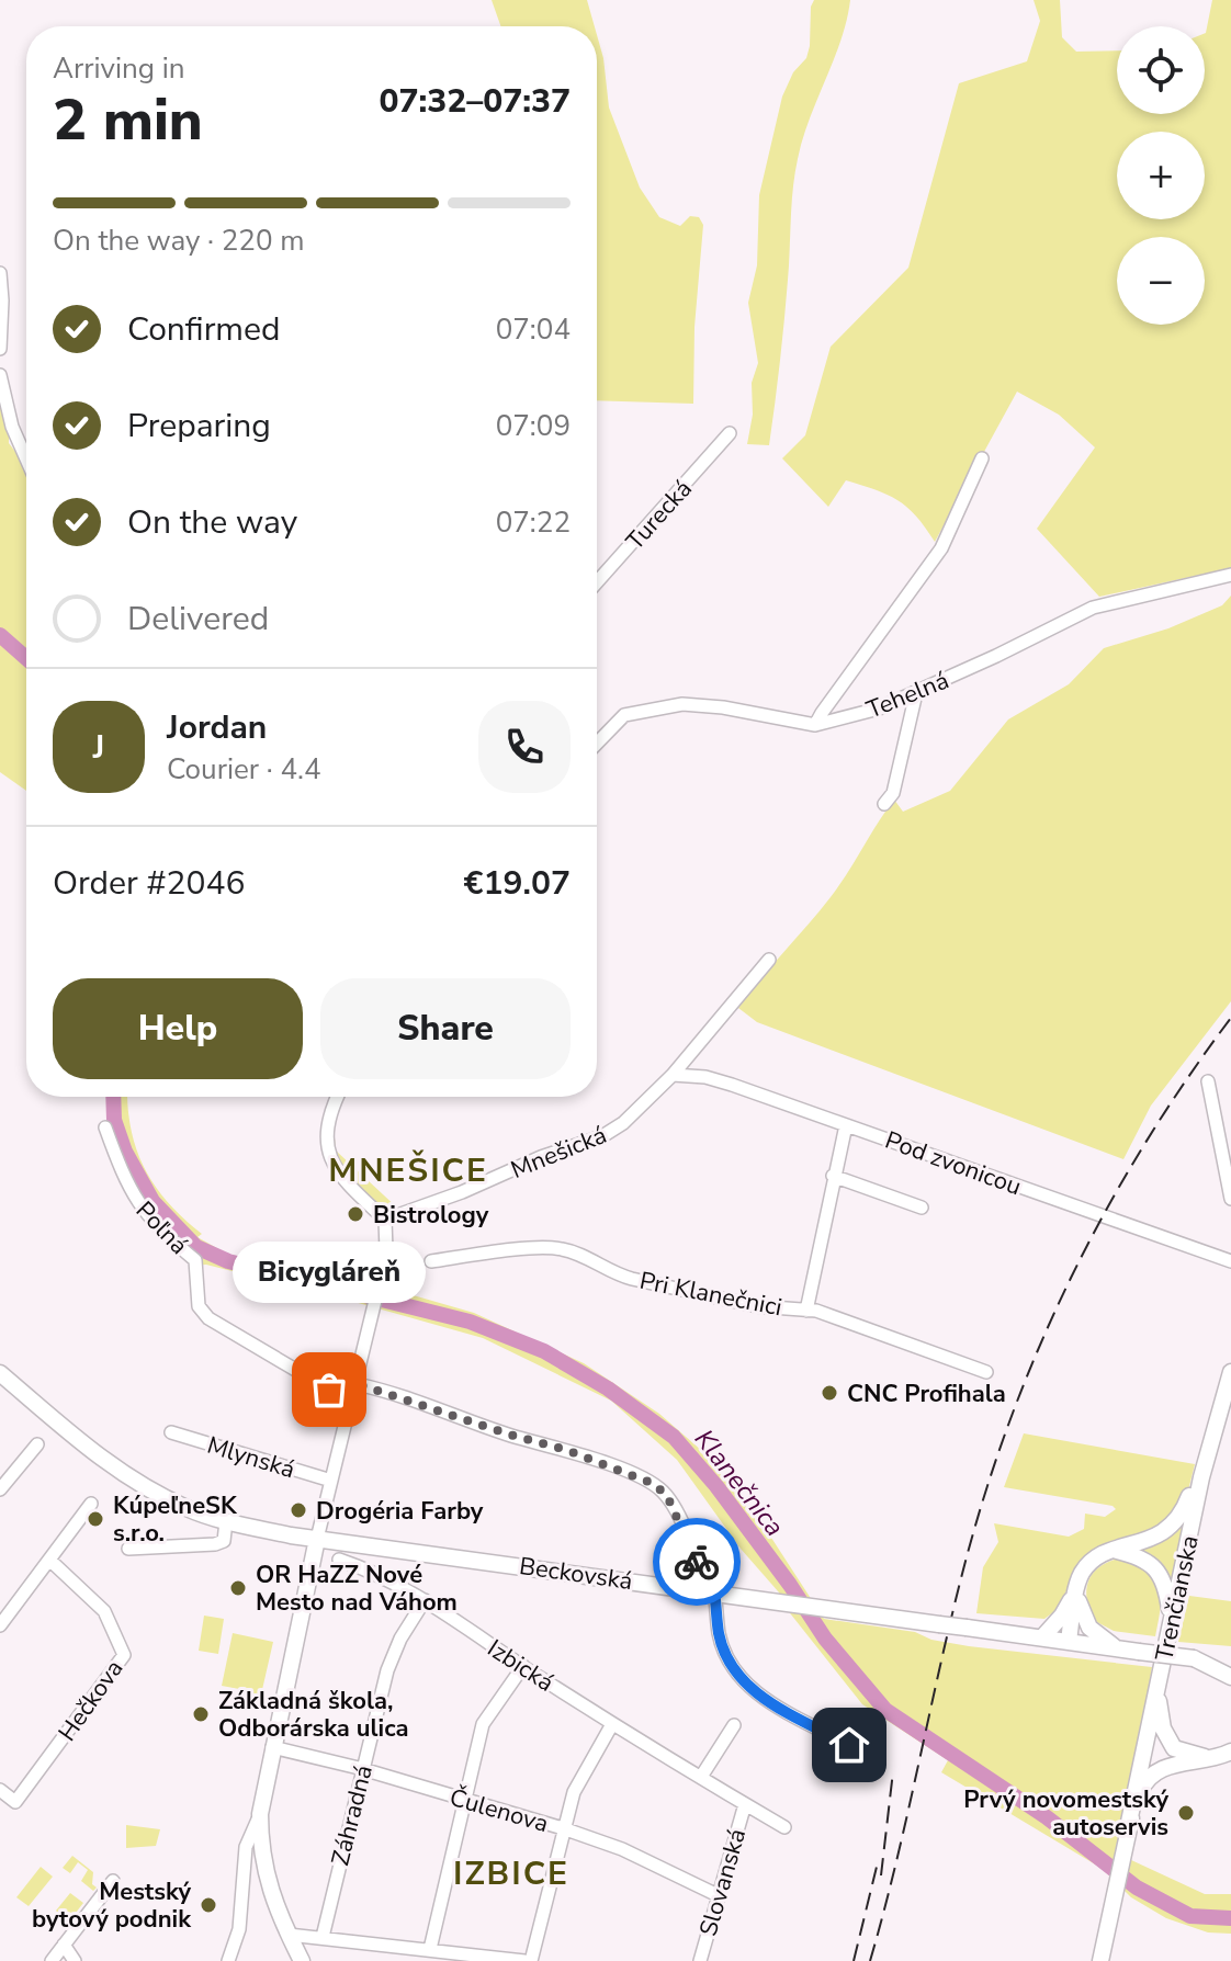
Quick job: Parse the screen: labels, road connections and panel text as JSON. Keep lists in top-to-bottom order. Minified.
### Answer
{"streets":{"main road":["Beckovská","Trenčianska"],"street":["Turecká","Tehelná","Mnešická","Pod zvonicou","Poľná","Pri Klanečnici","Mlynská","Izbická","Hečkova","Čulenova","Záhradná","Slovanská"]},"crossings":[["Mnešická","Pod zvonicou"],["Izbická","Záhradná"],["Izbická","Slovanská"],["Čulenova","Záhradná"],["Čulenova","Slovanská"]],"districts":["MNEŠICE","IZBICE"],"water":["Klanečnica"],"places":["Bistrology","Bicygláreň","CNC Profihala","Drogéria Farby","KúpeľneSK s.r.o.","OR HaZZ Nové Mesto nad Váhom","Základná škola, Odborárska ulica","Prvý novomestský autoservis","Mestský bytový podnik"],"page":{"map_buttons":["+","−"],"heading":["2 min","Arriving in","07:32–07:37"],"panel":["Jordan","Courier · 4.4","Order #2046","€19.07"],"bar":"On the way · 220 m","list":[["Confirmed","07:04"],["Preparing","07:09"],["On the way","07:22"],"Delivered"],"round":"J","buttons":["Help","Share"],"bubble":"Bicygláreň"}}
